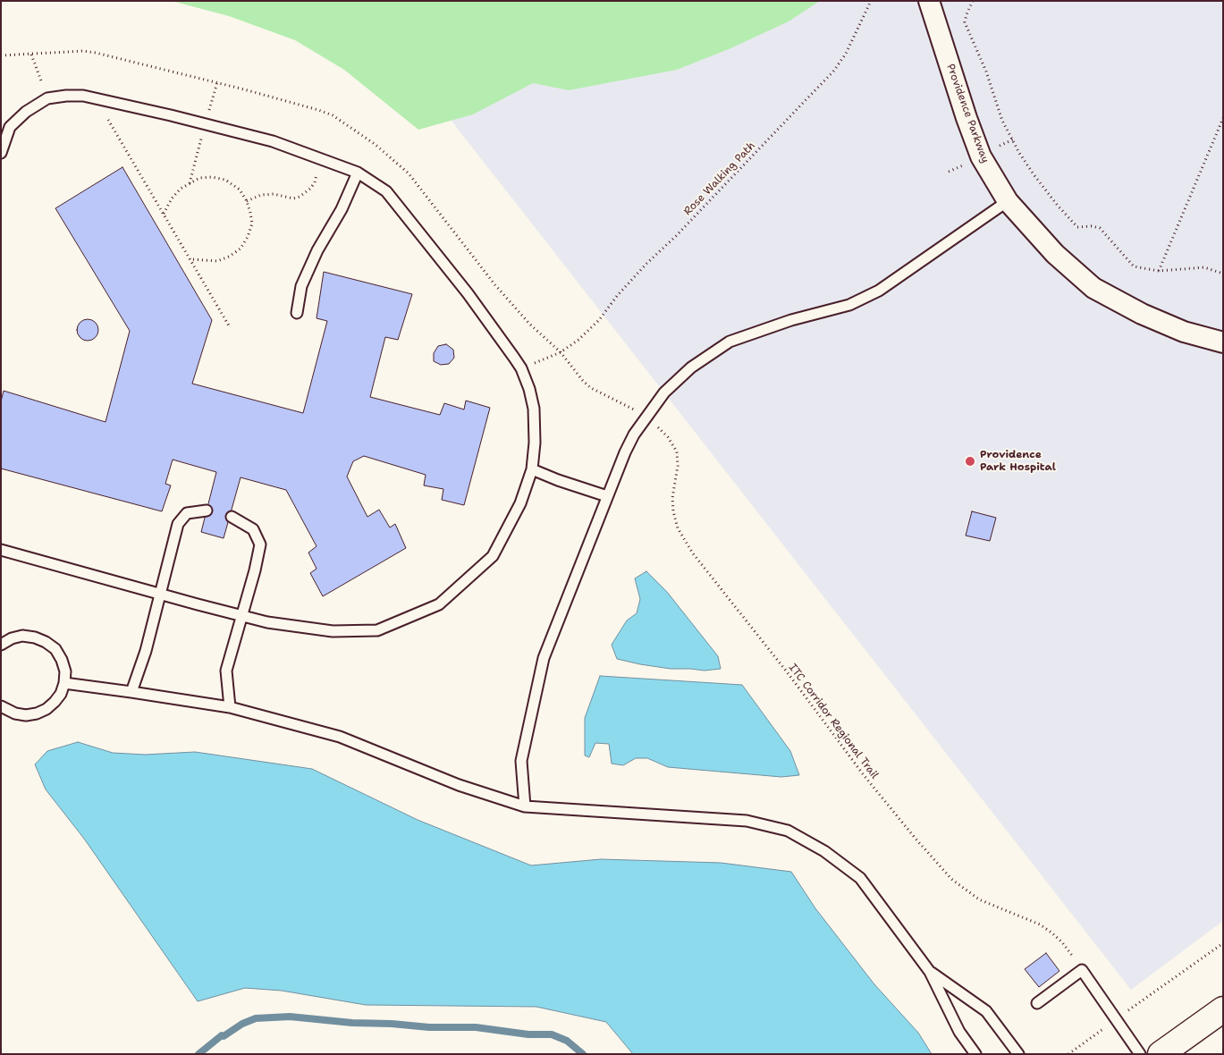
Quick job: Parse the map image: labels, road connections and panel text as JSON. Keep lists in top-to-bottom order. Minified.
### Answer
{"streets":{"street":["Providence Parkway"],"path":["Rose Walking Path","ITC Corridor Regional Trail"]},"places":["Providence Park Hospital"]}
